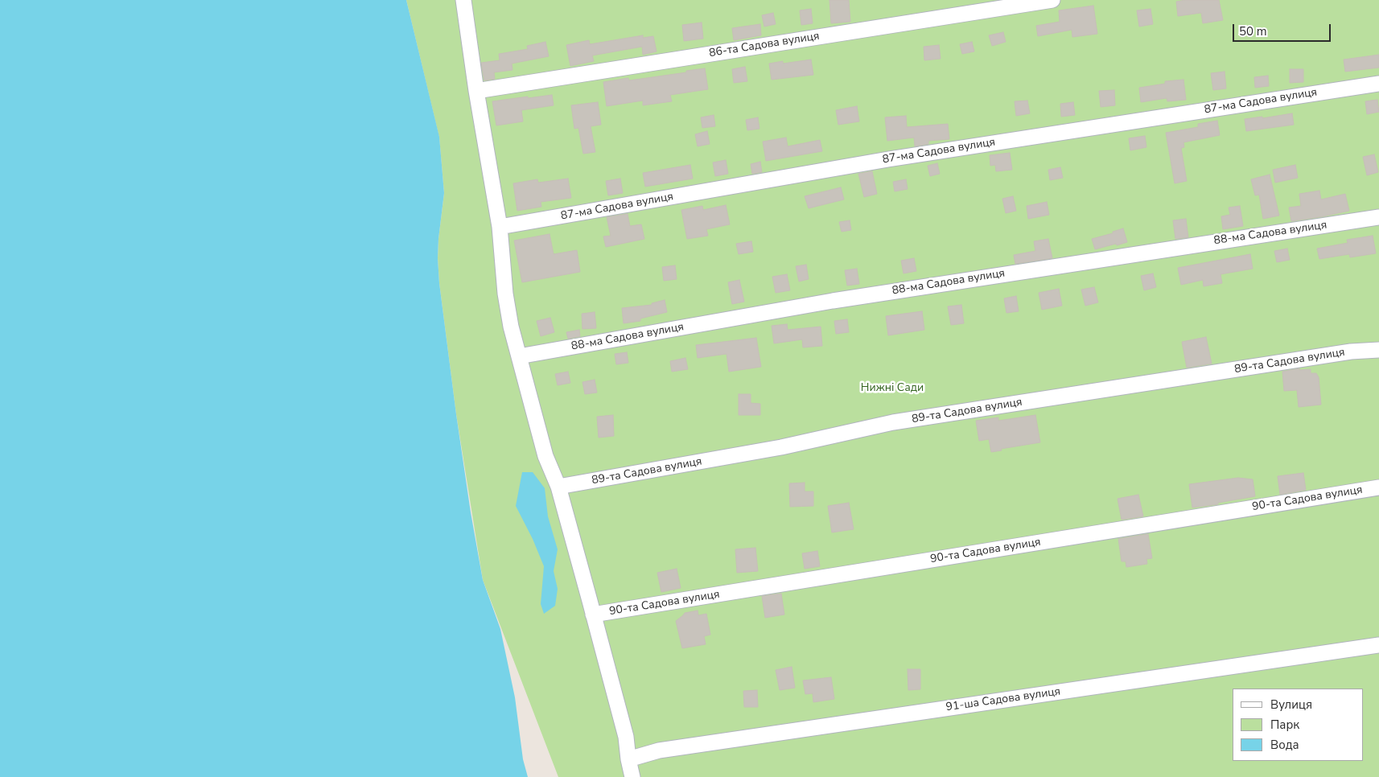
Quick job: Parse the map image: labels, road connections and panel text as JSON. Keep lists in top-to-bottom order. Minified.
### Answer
{"streets":{"street":["86-та Садова вулиця","87-ма Садова вулиця","88-ма Садова вулиця","89-та Садова вулиця","90-та Садова вулиця","91-ша Садова вулиця"]},"parks":["Нижні Сади"],"legend":["Вулиця","Парк","Вода"],"scale_bar":"50 m"}
